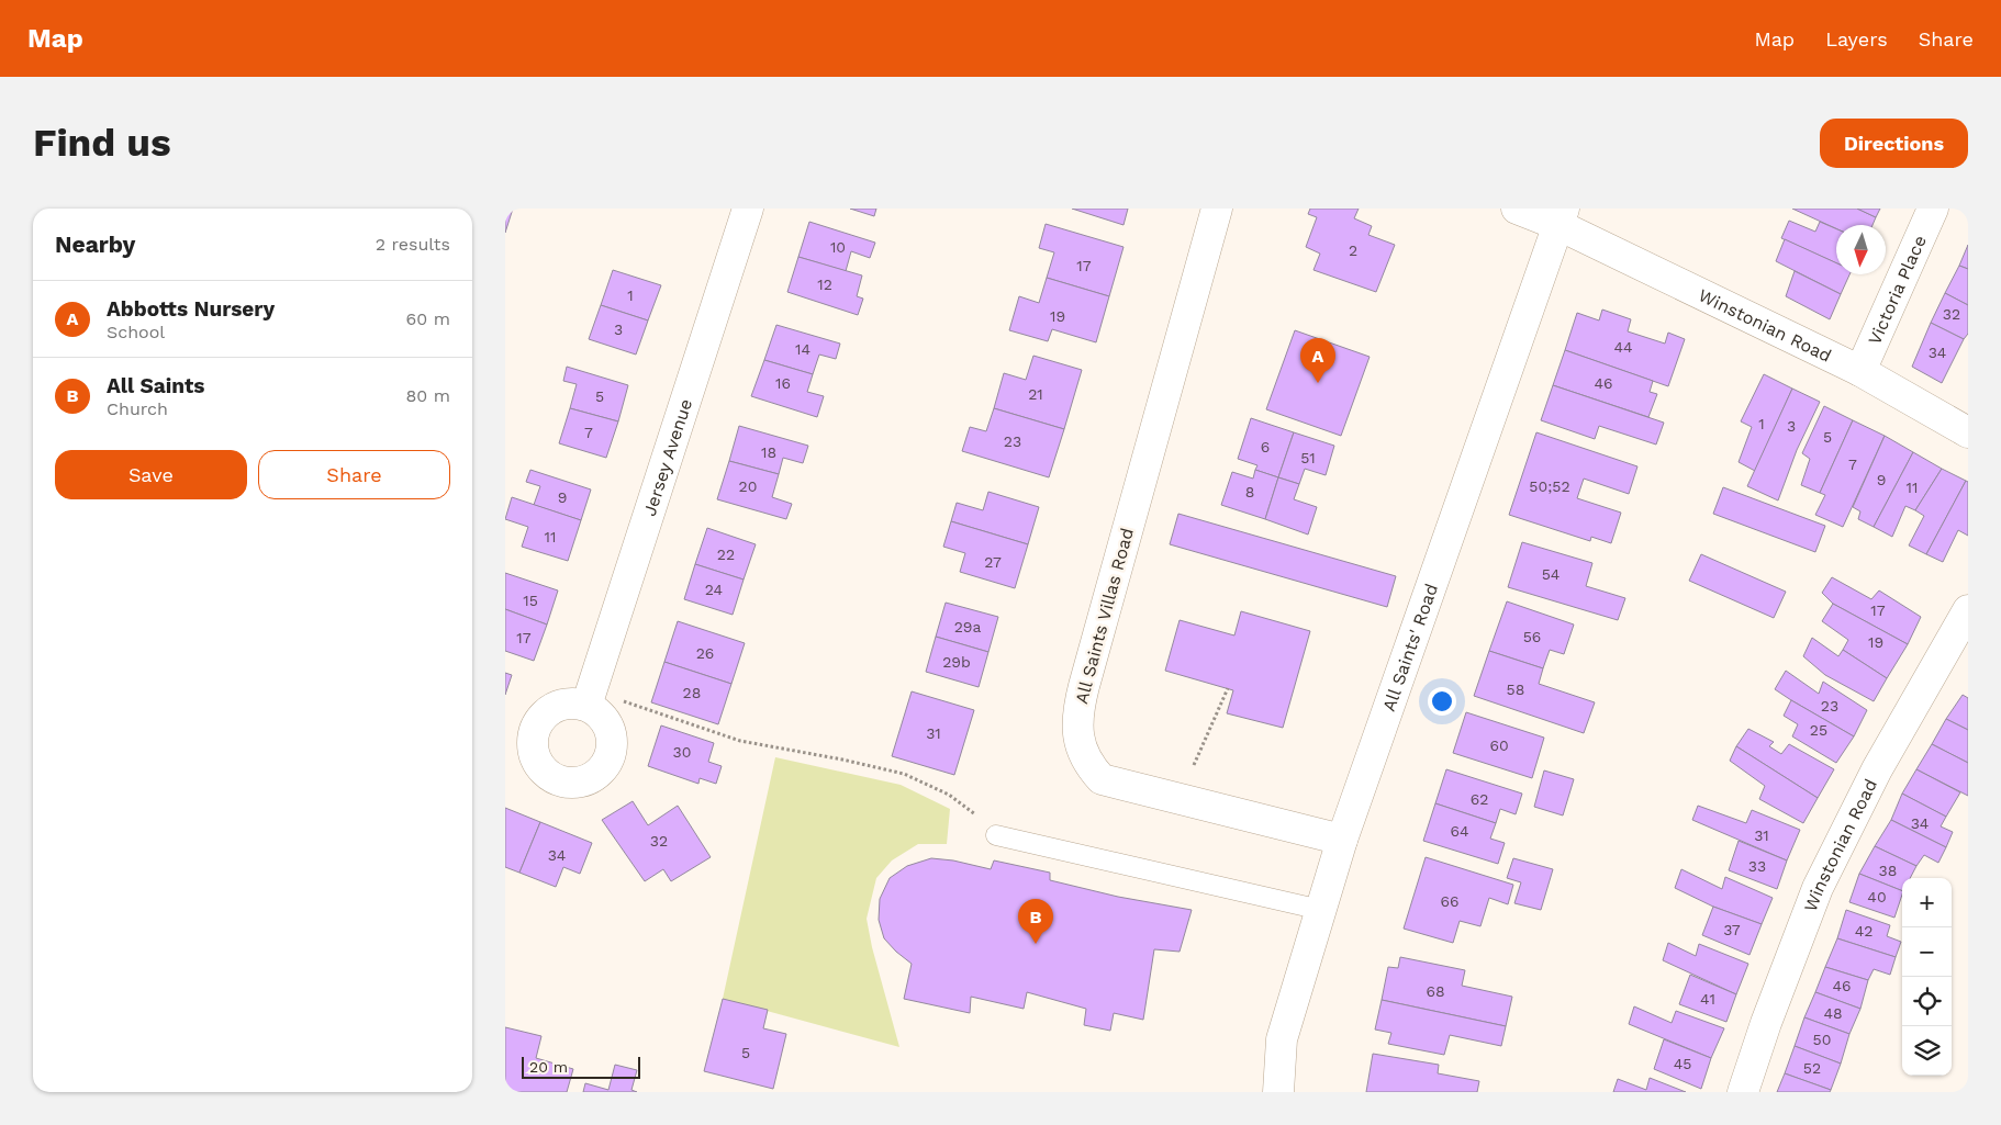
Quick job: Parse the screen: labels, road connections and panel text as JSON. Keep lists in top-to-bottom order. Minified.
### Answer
{"streets":{"street":["Victoria Place","Winstonian Road","Jersey Avenue","All Saints Villas Road","All Saints' Road"]},"crossings":[["Victoria Place","Winstonian Road"],["Winstonian Road","All Saints' Road"],["All Saints Villas Road","All Saints' Road"]],"house_numbers":["10","2","17","12","1","32","19","3","44","14","34","16","46","21","5","1","3","7","5","23","6","18","51","7","9","20","50;52","11","8","9","11","22","27","54","24","15","17","29a","56","17","19","26","29b","58","28","23","25","31","60","30","62","34","64","31","32","34","33","38","40","66","37","42","46","68","41","48","50","5","45","52"],"scale_bar":"20 m","north":"bottom","page":{"header":"Map","nav":["Map","Layers","Share"],"buttons":["Directions",["Save","Share"]],"title":"Find us","heading":["Nearby","2 results"],"list":[{"mark":"A","name":"Abbotts Nursery","note":"School","value":"60 m"},{"mark":"B","name":"All Saints","note":"Church","value":"80 m"}],"pins":["A","B"],"map_buttons":["+","−"],"scale":"20 m"}}
